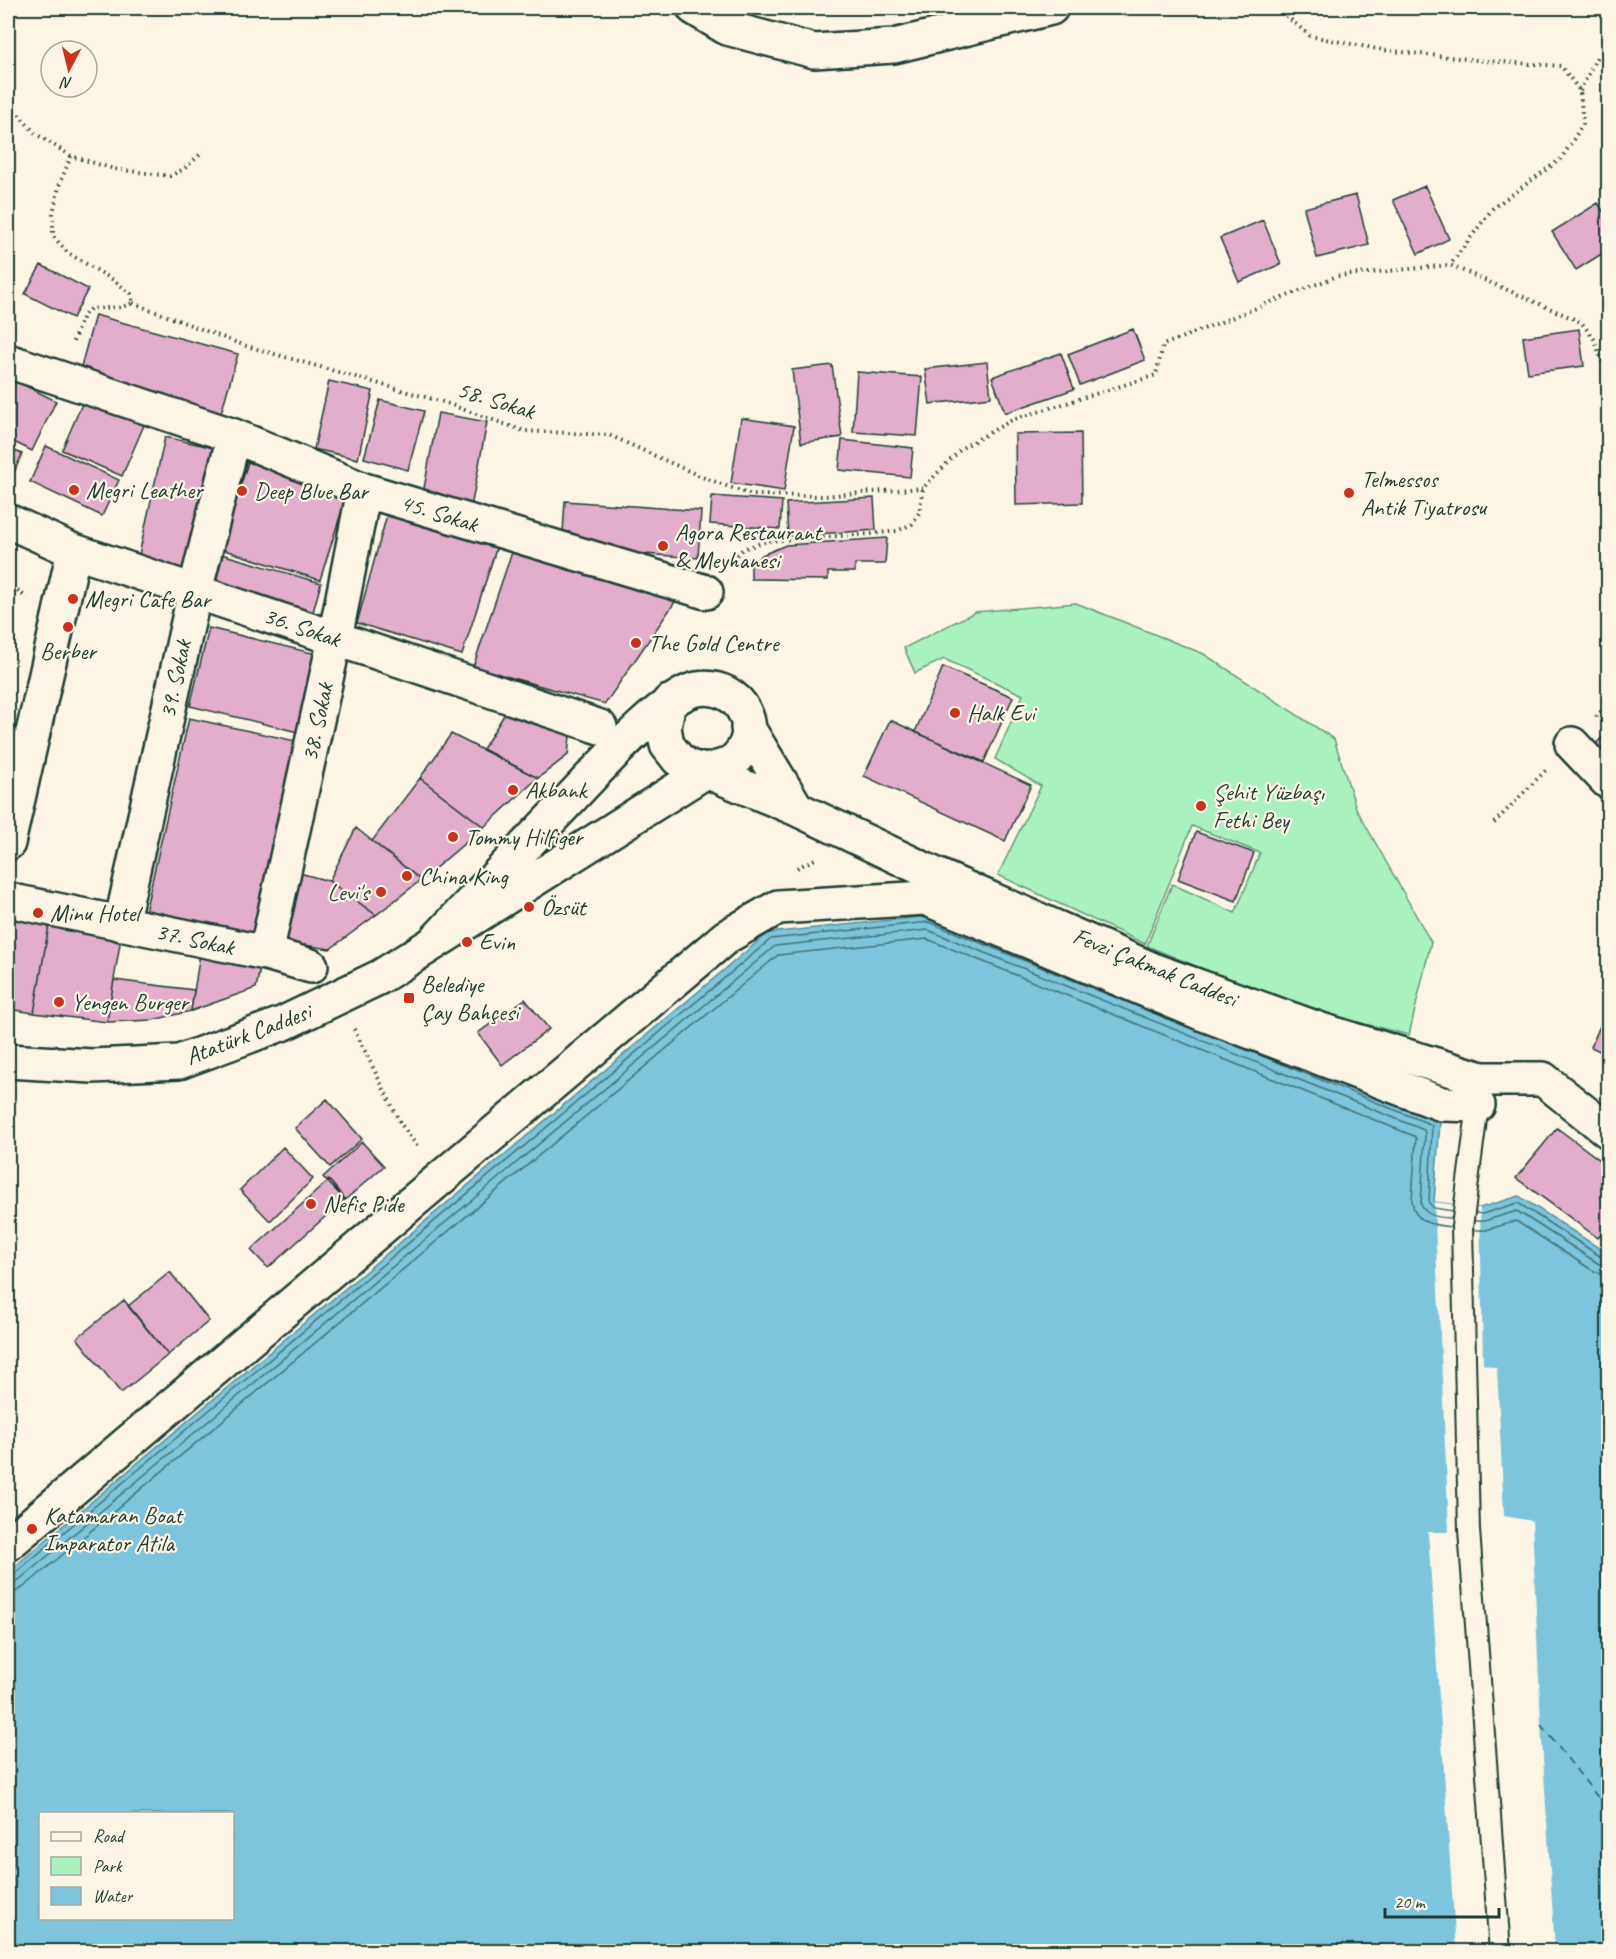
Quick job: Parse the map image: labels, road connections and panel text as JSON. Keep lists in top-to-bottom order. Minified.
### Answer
{"streets":{"street":["45. Sokak","36. Sokak","39. Sokak","38. Sokak","37. Sokak","Fevzi Çakmak Caddesi","Atatürk Caddesi"],"path":["58. Sokak"]},"crossings":[["45. Sokak","39. Sokak"],["45. Sokak","38. Sokak"],["36. Sokak","39. Sokak"],["36. Sokak","38. Sokak"],["39. Sokak","37. Sokak"],["38. Sokak","37. Sokak"],["Fevzi Çakmak Caddesi","Atatürk Caddesi"]],"places":{"other":["Megri Leather","Deep Blue Bar","Telmessos Antik Tiyatrosu","Agora Restaurant & Meyhanesi","Megri Cafe Bar","Berber","The Gold Centre","Halk Evi","Akbank","Şehit Yüzbaşı Fethi Bey","Tommy Hilfiger","China King","Levi's","Özsüt","Minu Hotel","Evin","Yengen Burger","Nefis Pide","Katamaran Boat Imparator Atila"],"transit":["Belediye Çay Bahçesi"]},"legend":["Road","Park","Water"],"scale_bar":"20 m","north":"bottom"}
